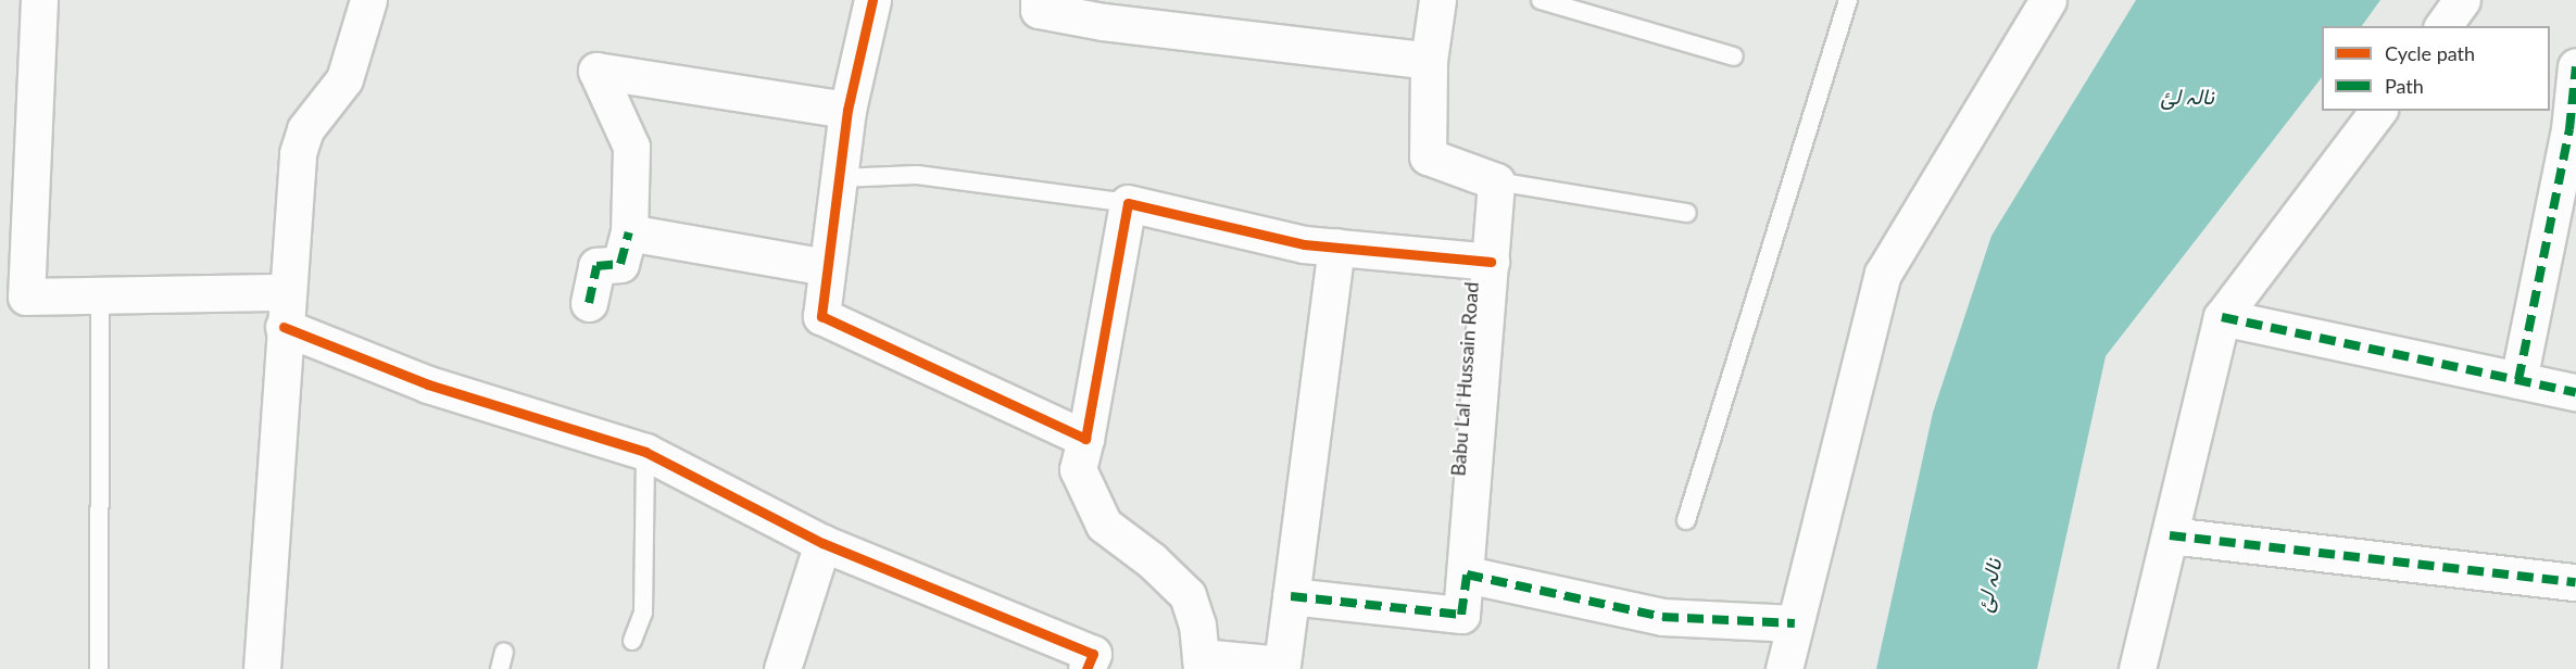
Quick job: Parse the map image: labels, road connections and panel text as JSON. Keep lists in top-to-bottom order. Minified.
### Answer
{"streets":{"street":["Babu Lal Hussain Road"]},"water":["نالہ لئ"],"legend":["Cycle path","Path"]}
